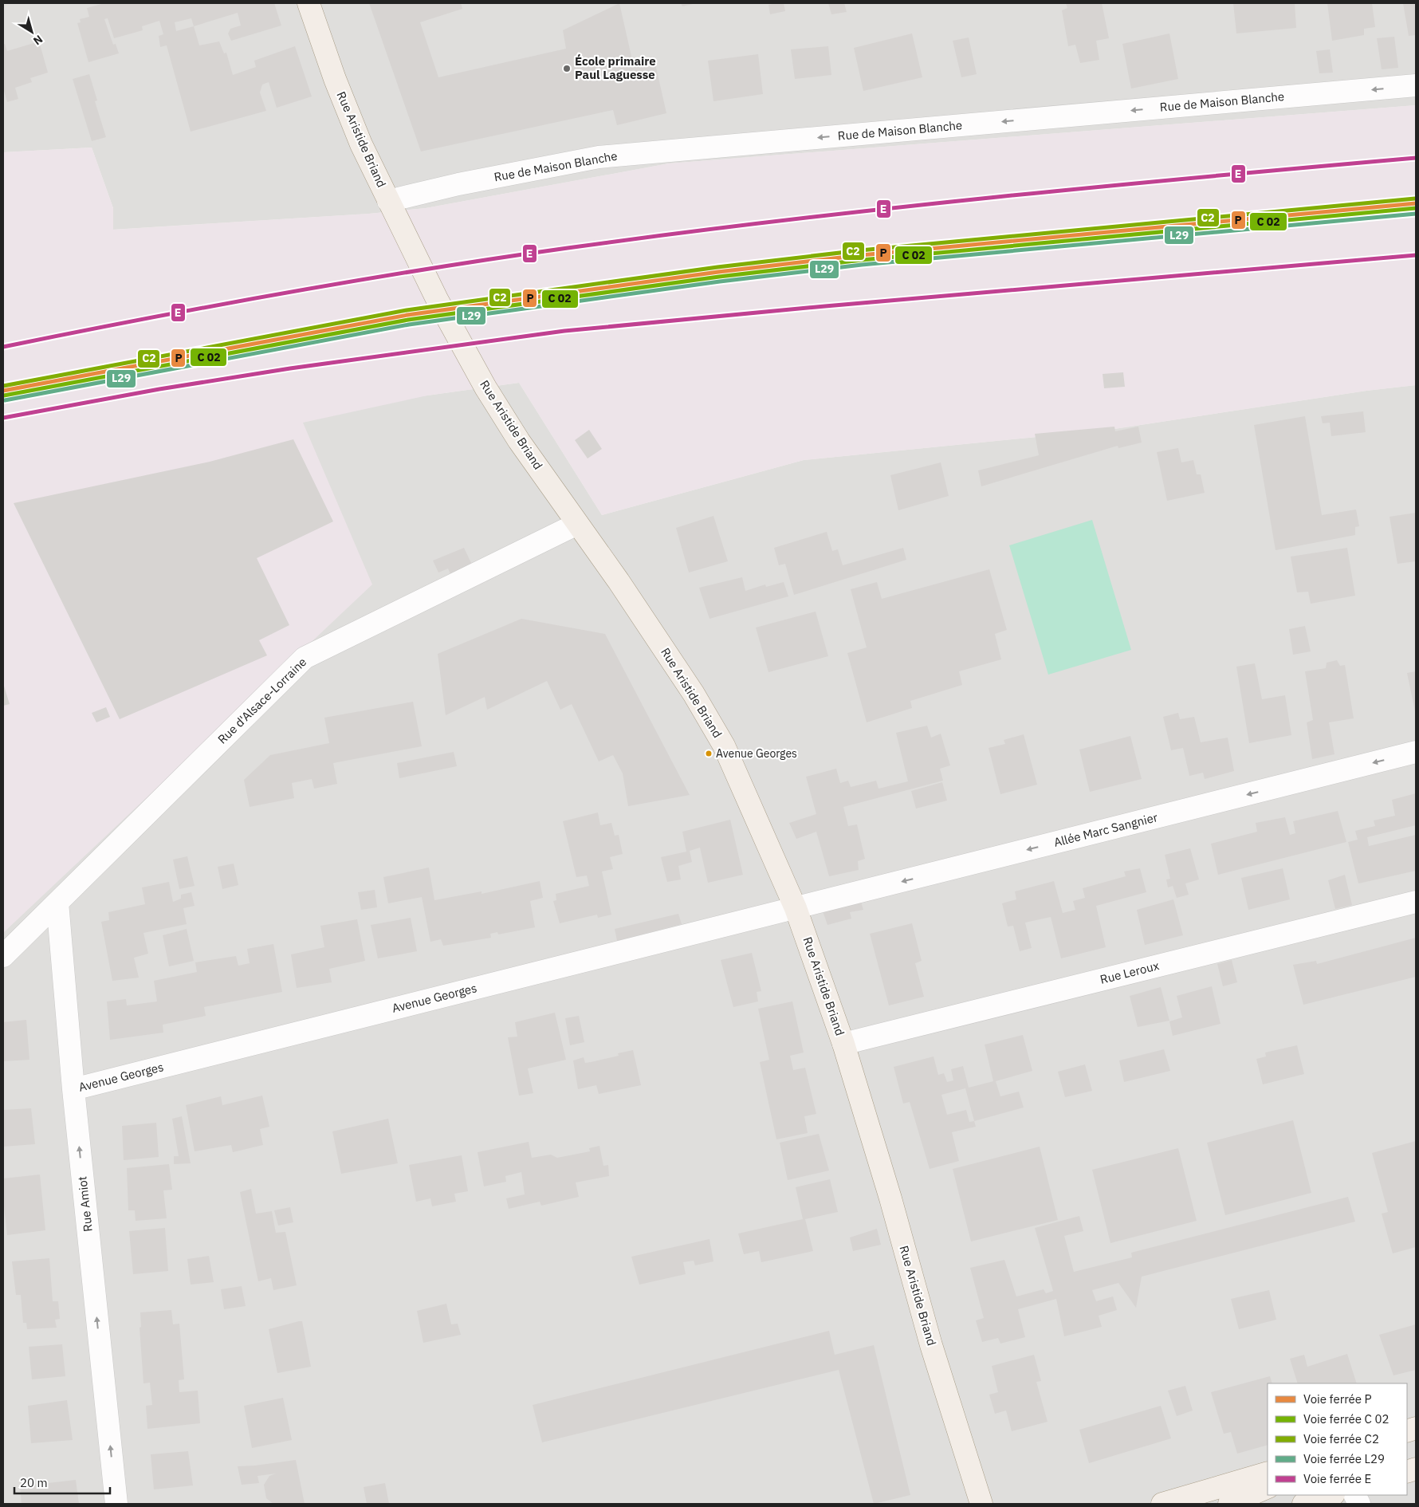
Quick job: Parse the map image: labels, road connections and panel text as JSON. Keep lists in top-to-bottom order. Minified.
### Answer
{"streets":{"main road":["Rue Aristide Briand"],"street":["Rue de Maison Blanche","Rue d'Alsace-Lorraine","Allée Marc Sangnier","Rue Leroux","Avenue Georges","Rue Amiot"]},"crossings":[["Rue de Maison Blanche","Rue Aristide Briand"],["Rue Aristide Briand","Rue d'Alsace-Lorraine"],["Rue Aristide Briand","Allée Marc Sangnier"],["Rue Aristide Briand","Rue Leroux"],["Rue Aristide Briand","Avenue Georges"],["Rue d'Alsace-Lorraine","Rue Amiot"],["Allée Marc Sangnier","Avenue Georges"],["Avenue Georges","Rue Amiot"]],"one_way":["Rue de Maison Blanche","Allée Marc Sangnier","Rue Amiot"],"places":["École primaire Paul Laguesse","Avenue Georges"],"lines":["rail line E","rail line C2","rail line P","rail line L29"],"legend":["Voie ferrée P","Voie ferrée C 02","Voie ferrée C2","Voie ferrée L29","Voie ferrée E"],"scale_bar":"20 m","north":"bottom right"}
